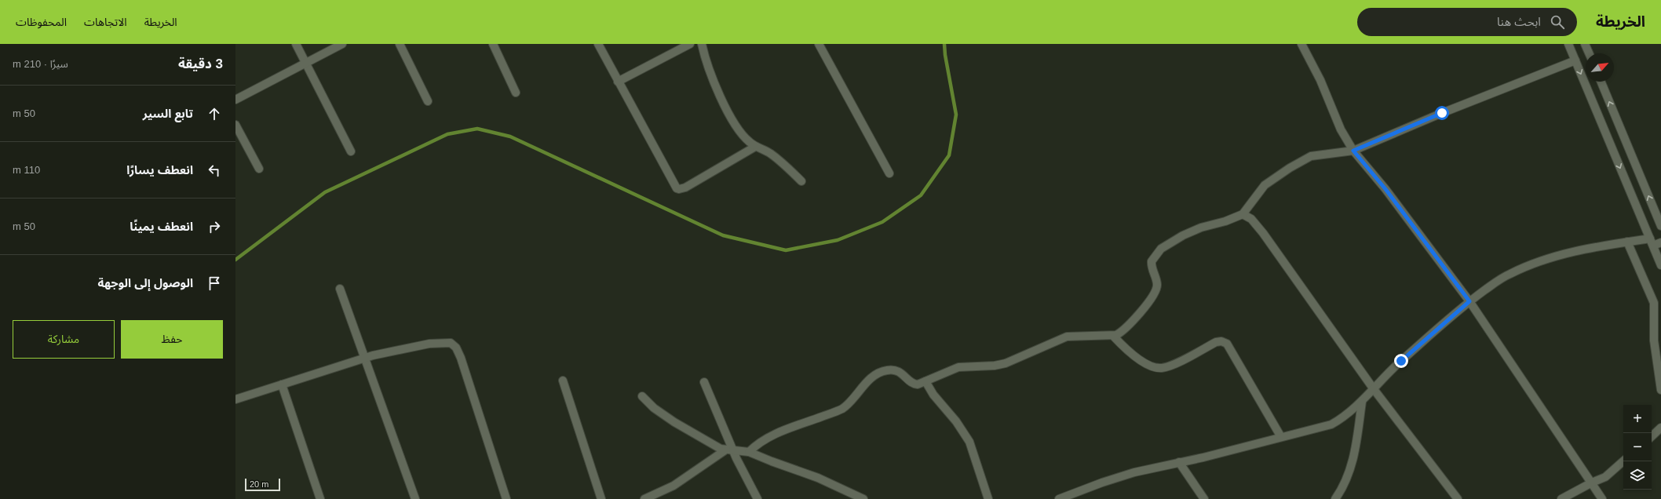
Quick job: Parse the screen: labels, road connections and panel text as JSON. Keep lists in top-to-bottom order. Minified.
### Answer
{"scale_bar":"20 m","north":"top right","page":{"header":"الخريطة","search":"ابحث هنا","nav":["الخريطة","الاتجاهات","المحفوظات"],"heading":["3 دقيقة","سيرًا · 210 m"],"list":[["تابع السير","50 m"],["انعطف يسارًا","110 m"],["انعطف يمينًا","50 m"],"الوصول إلى الوجهة"],"buttons":["حفظ","مشاركة"],"map_buttons":["+","−"],"scale":"20 m"}}
